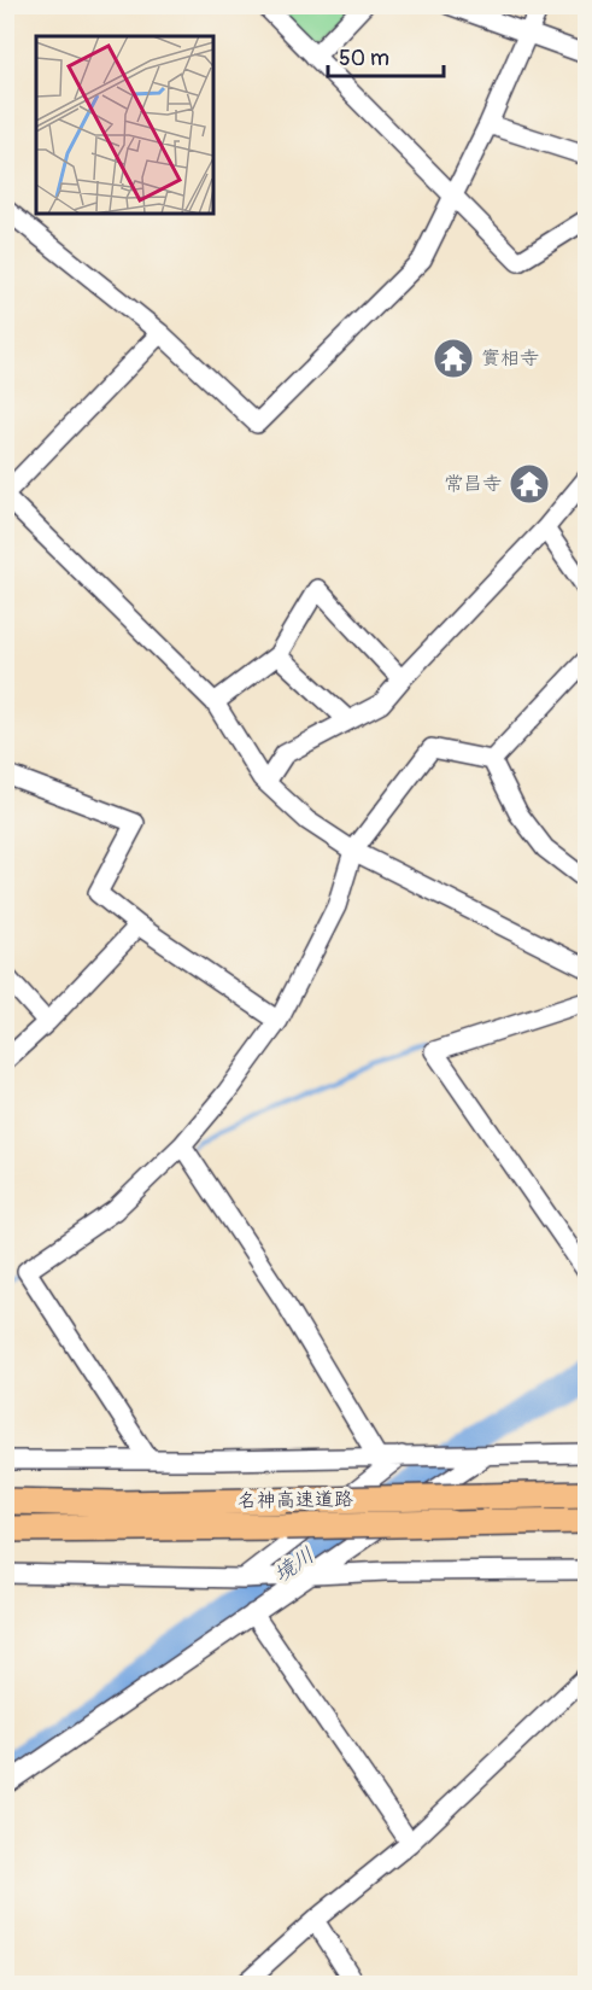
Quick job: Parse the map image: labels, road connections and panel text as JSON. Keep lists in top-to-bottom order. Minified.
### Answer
{"streets":{"highway":["名神高速道路"]},"water":["境川"],"places":{"temple":["實相寺","常昌寺"]},"scale_bar":"50 m"}
